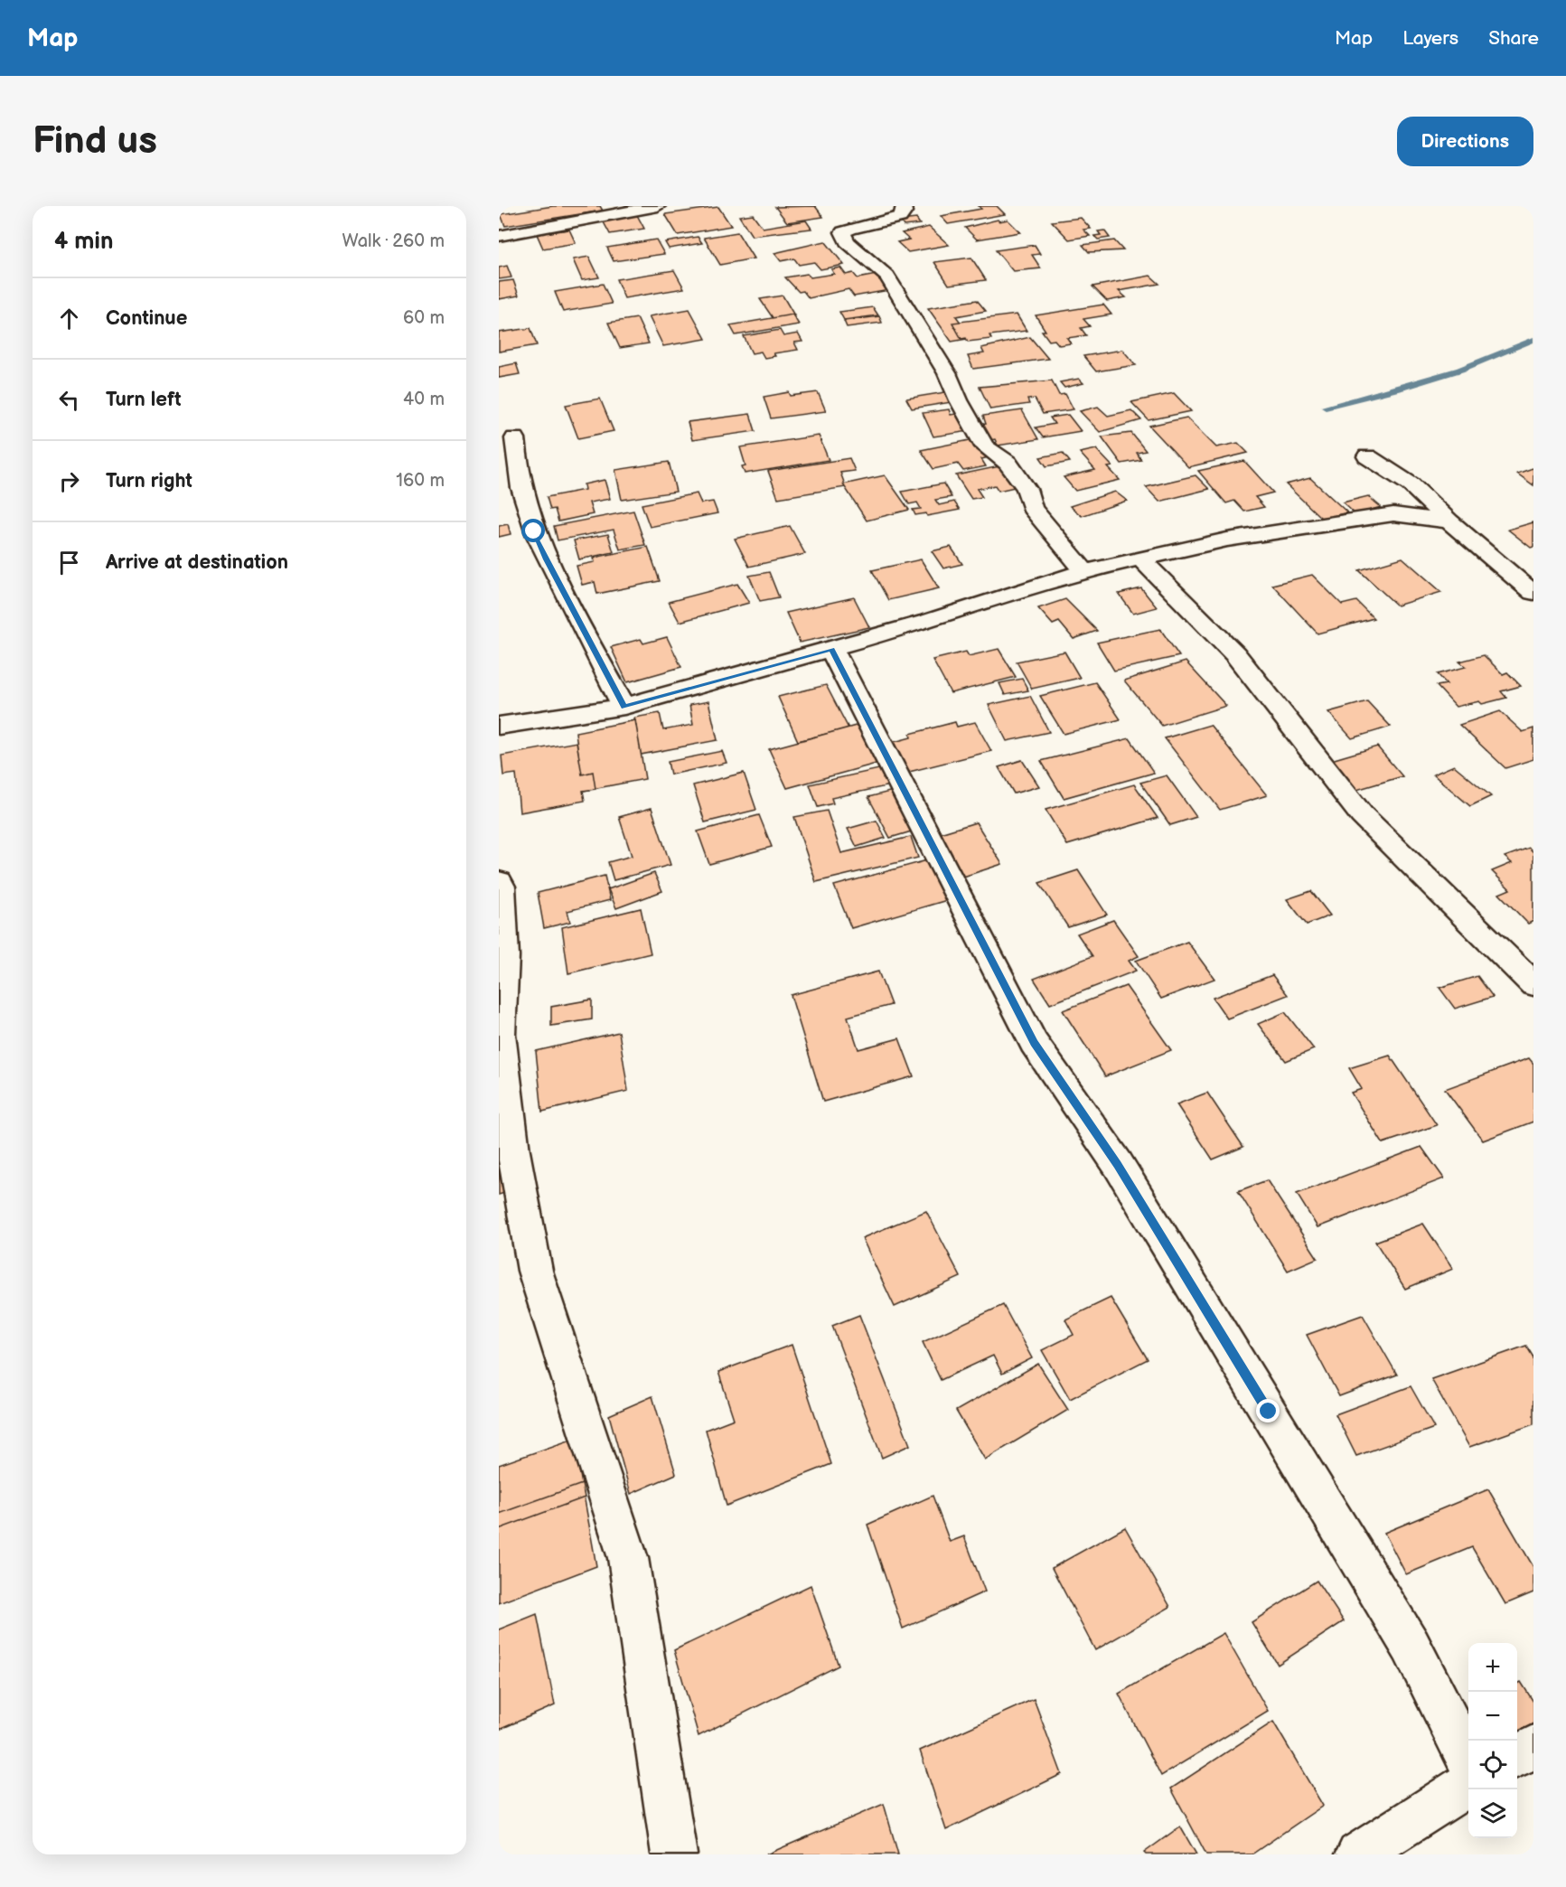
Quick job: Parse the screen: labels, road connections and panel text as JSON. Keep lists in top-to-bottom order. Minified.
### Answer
{"page":{"header":"Map","nav":["Map","Layers","Share"],"buttons":"Directions","title":"Find us","heading":["4 min","Walk · 260 m"],"list":[["Continue","60 m"],["Turn left","40 m"],["Turn right","160 m"],"Arrive at destination"],"map_buttons":["+","−"]}}
